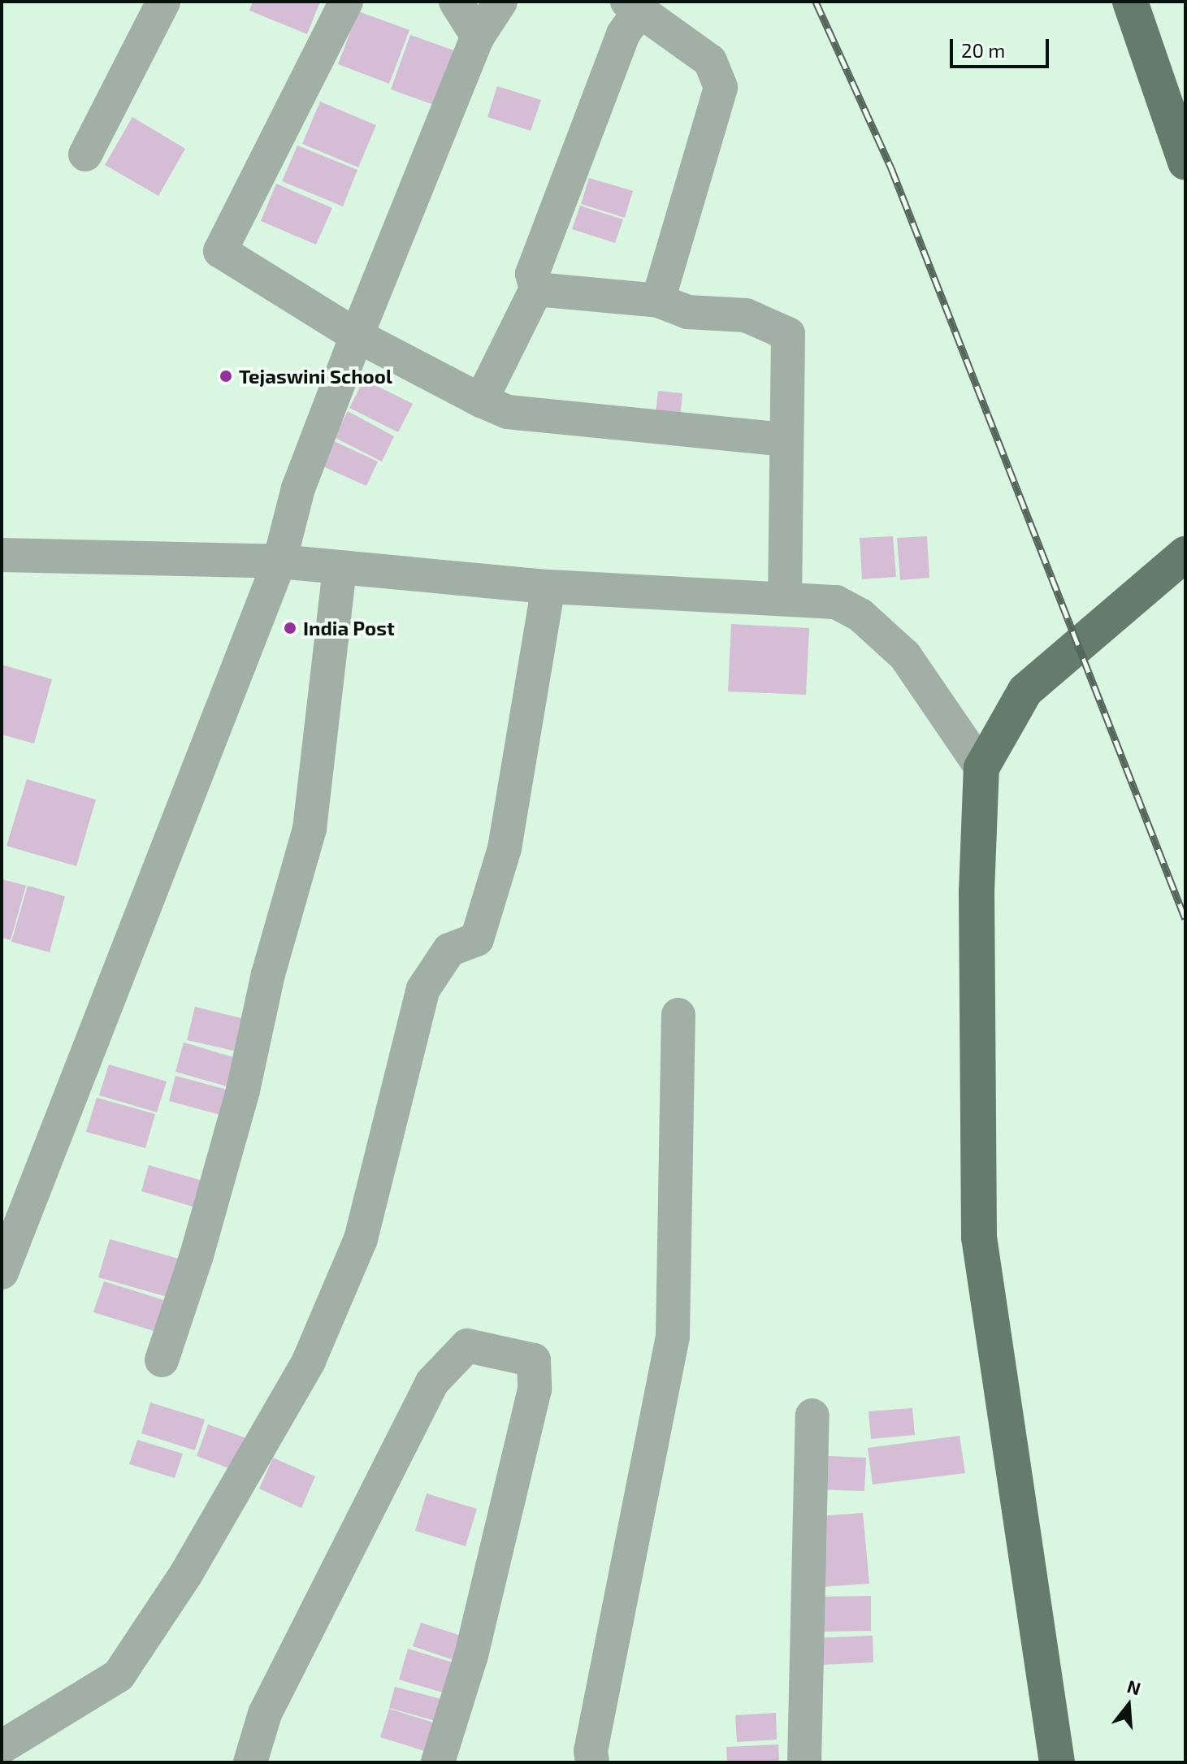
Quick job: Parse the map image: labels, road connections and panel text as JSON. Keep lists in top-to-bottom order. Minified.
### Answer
{"places":["Tejaswini School","India Post"],"scale_bar":"20 m","north":"top"}
